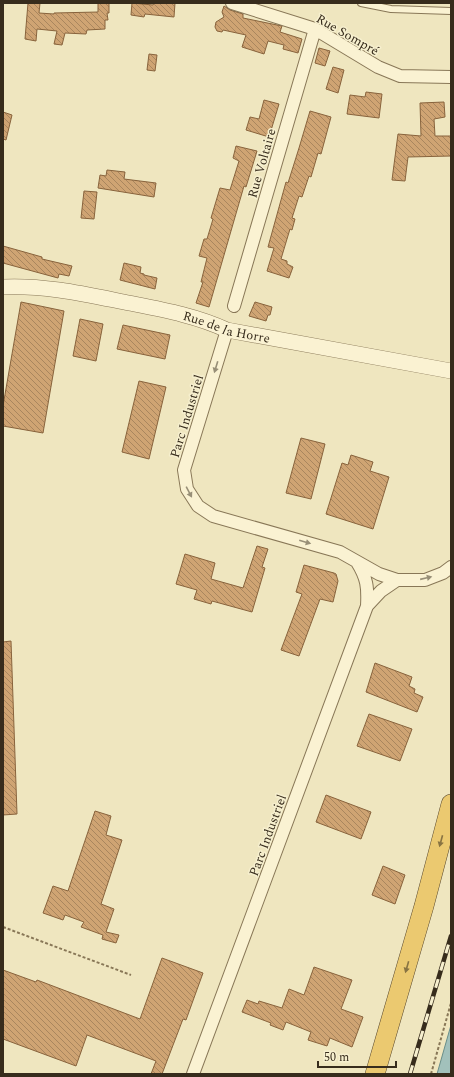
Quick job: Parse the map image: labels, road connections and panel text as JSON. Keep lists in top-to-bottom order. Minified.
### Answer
{"streets":{"street":["Rue Sompré","Rue Voltaire","Rue de la Horre","Parc Industriel"]},"crossings":[["Rue Sompré","Rue Voltaire"],["Rue de la Horre","Parc Industriel"]],"scale_bar":"50 m"}
